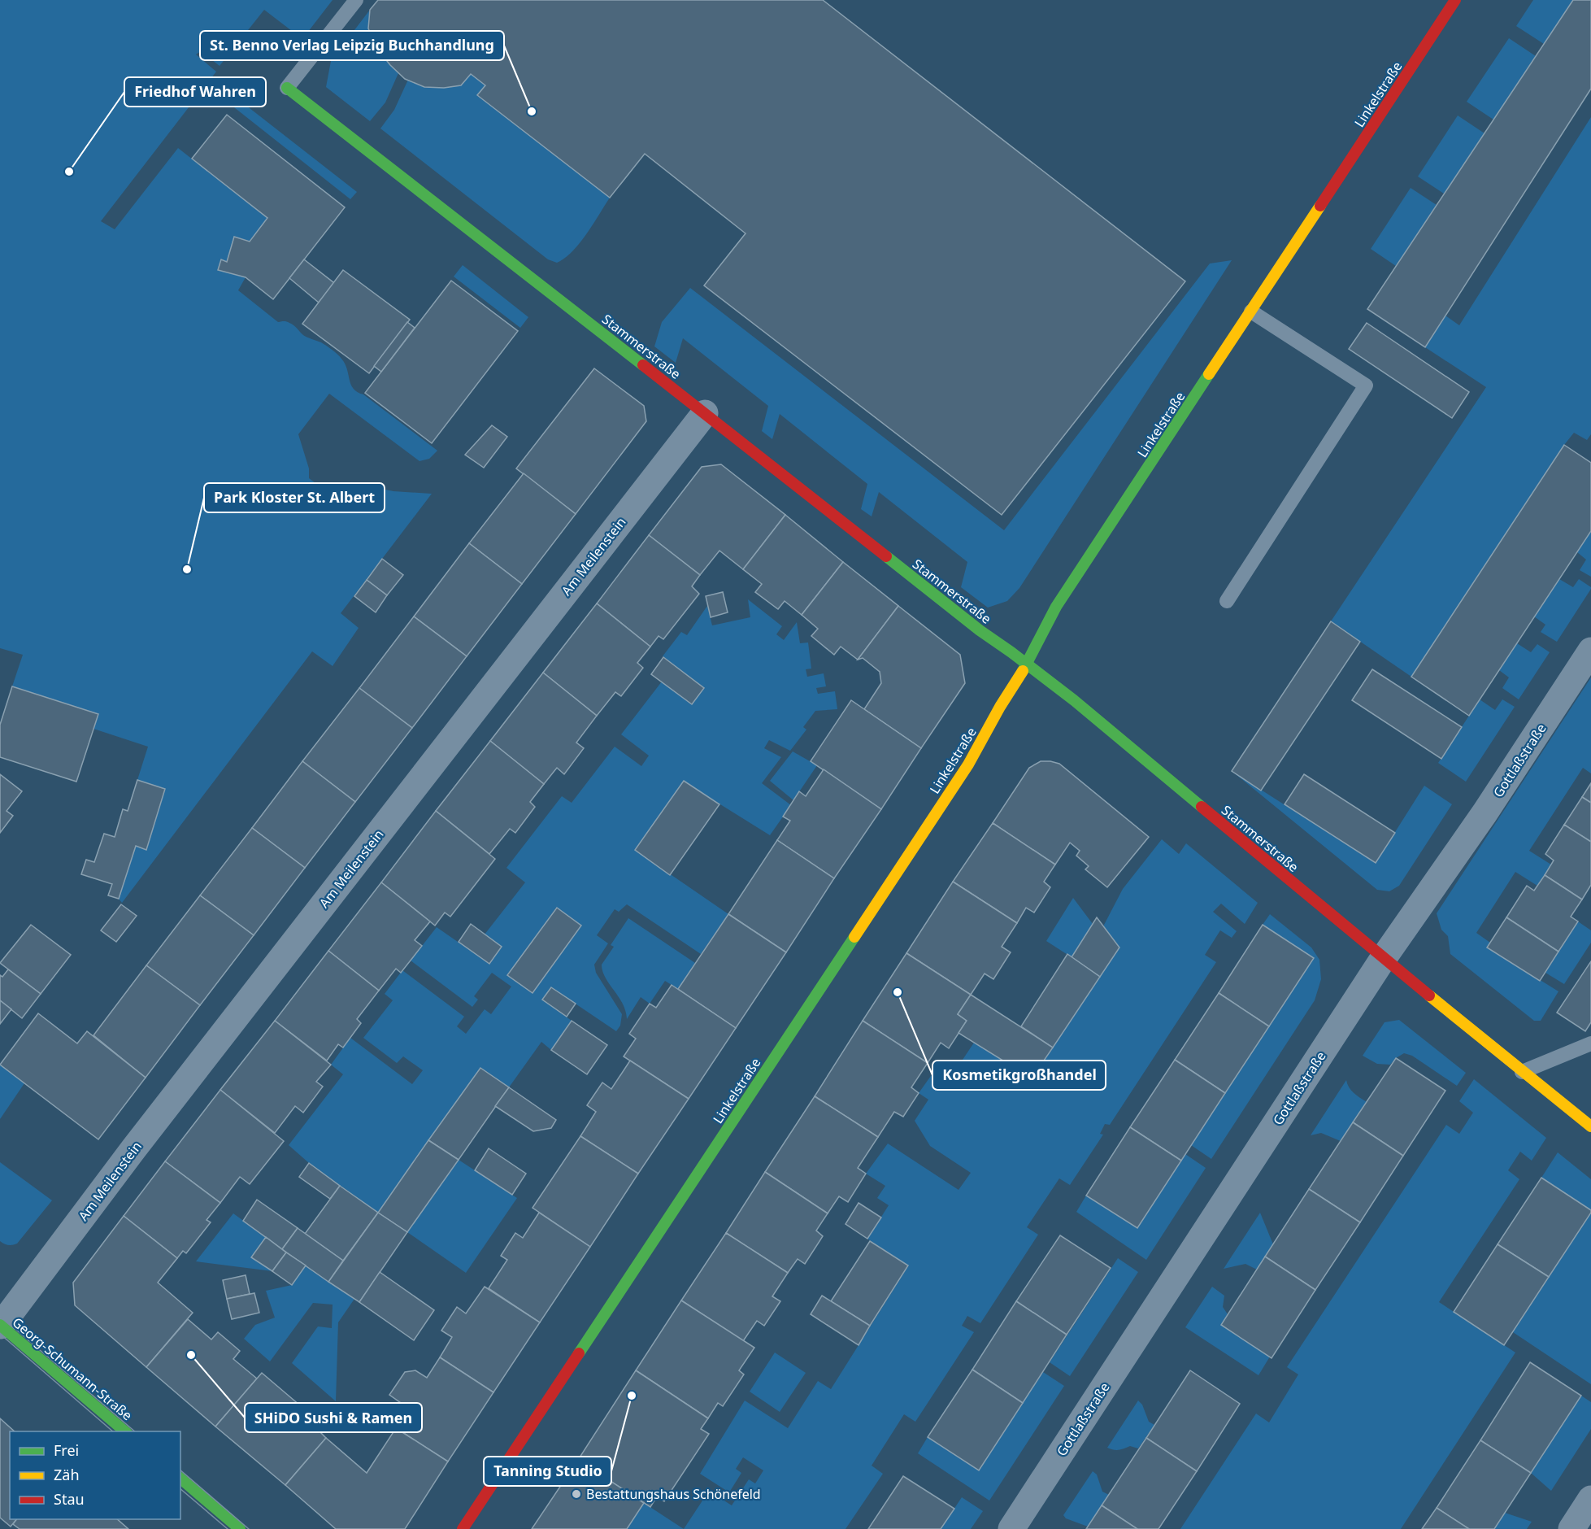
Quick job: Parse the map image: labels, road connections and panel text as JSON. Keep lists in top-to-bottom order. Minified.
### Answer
{"streets":{"street":["Linkelstraße","Stammerstraße","Am Meilenstein","Gottlaßstraße","Georg-Schumann-Straße"]},"crossings":[["Linkelstraße","Stammerstraße"],["Stammerstraße","Am Meilenstein"],["Stammerstraße","Gottlaßstraße"],["Am Meilenstein","Georg-Schumann-Straße"]],"places":["St. Benno Verlag Leipzig Buchhandlung","Friedhof Wahren","Park Kloster St. Albert","Kosmetikgroßhandel","SHiDO Sushi & Ramen","Tanning Studio","Bestattungshaus Schönefeld"],"legend":["Frei","Zäh","Stau"]}
